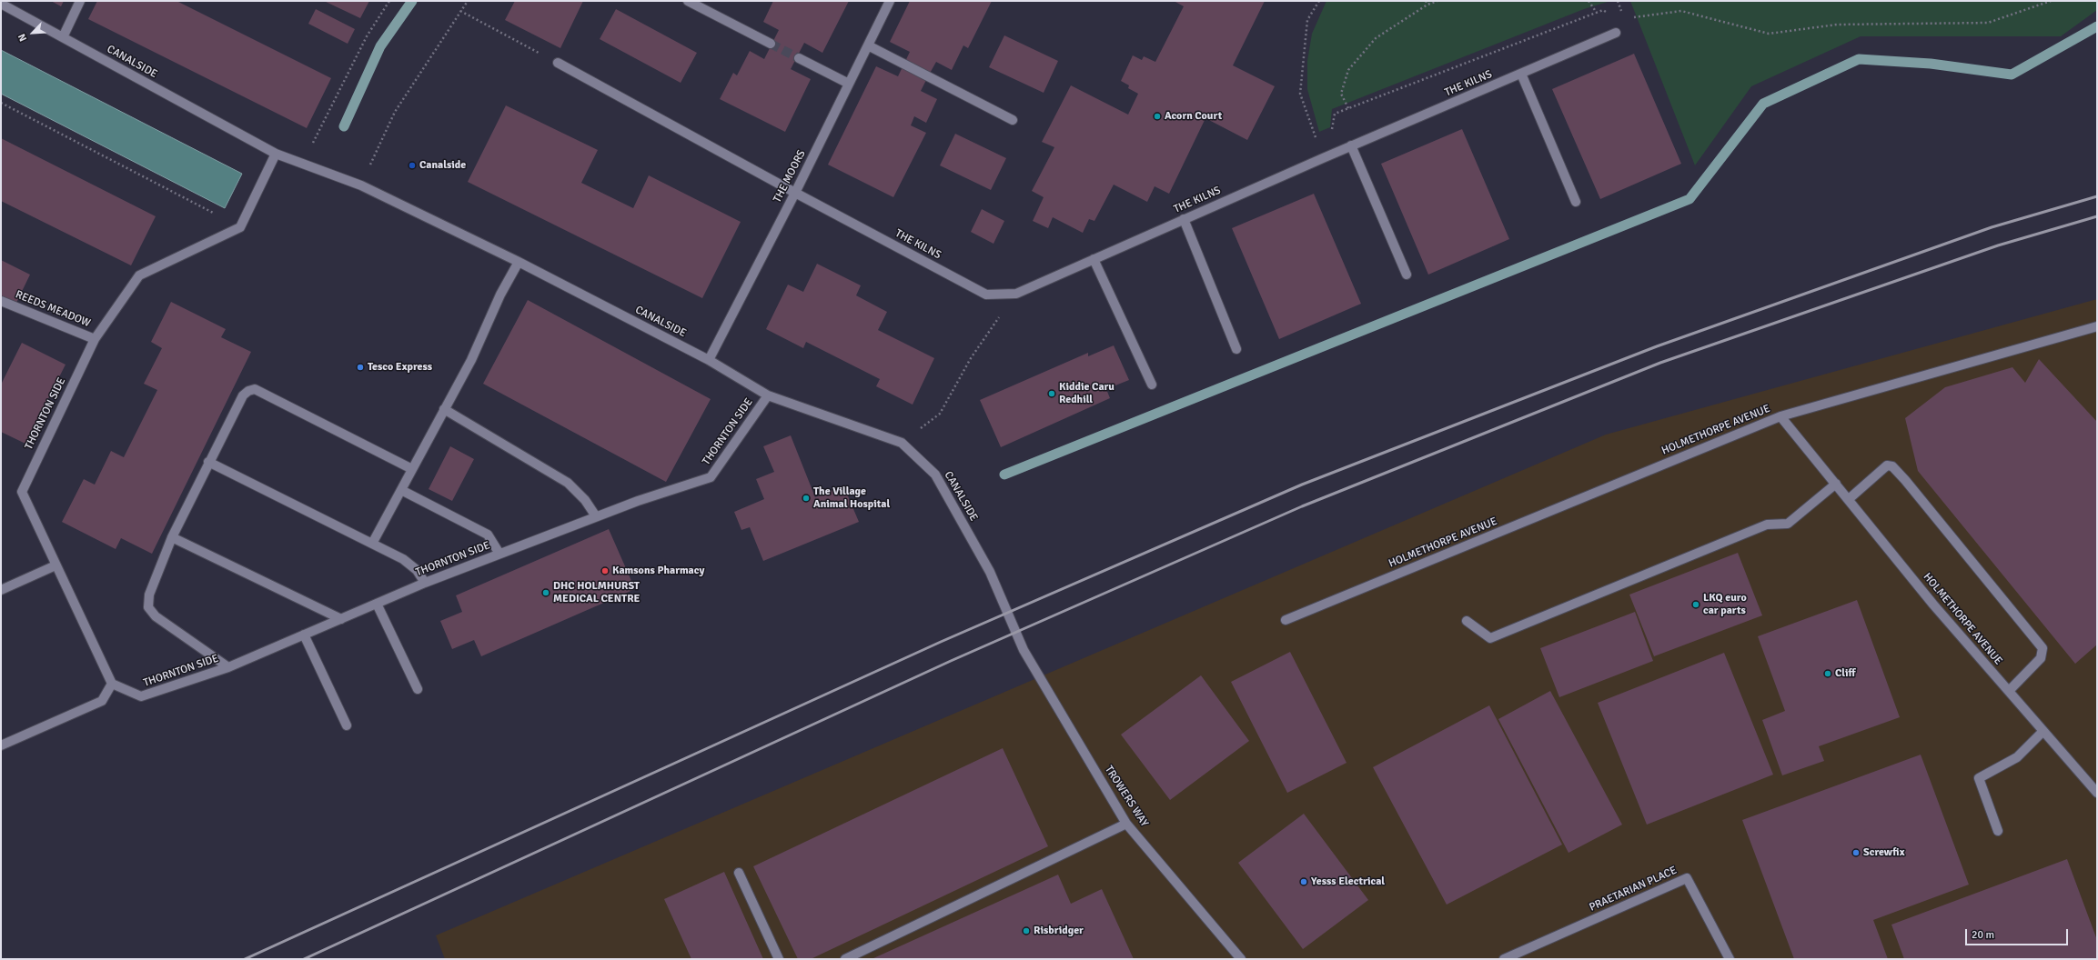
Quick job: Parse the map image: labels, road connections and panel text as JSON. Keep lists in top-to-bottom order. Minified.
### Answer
{"streets":{"street":["CANALSIDE","THE KILNS","THE MOORS","REEDS MEADOW","THORNTON SIDE","HOLMETHORPE AVENUE","TROWERS WAY","PRAETARIAN PLACE"]},"crossings":[["CANALSIDE","THE MOORS"],["CANALSIDE","THORNTON SIDE"],["CANALSIDE","TROWERS WAY"],["THE KILNS","THE MOORS"],["REEDS MEADOW","THORNTON SIDE"]],"places":["Acorn Court","Canalside","Tesco Express","Kiddie Caru Redhill","The Village Animal Hospital","Kamsons Pharmacy","DHC HOLMHURST MEDICAL CENTRE","LKQ euro car parts","Cliff","Screwfix","Yesss Electrical","Risbridger"],"scale_bar":"20 m","north":"bottom left"}
